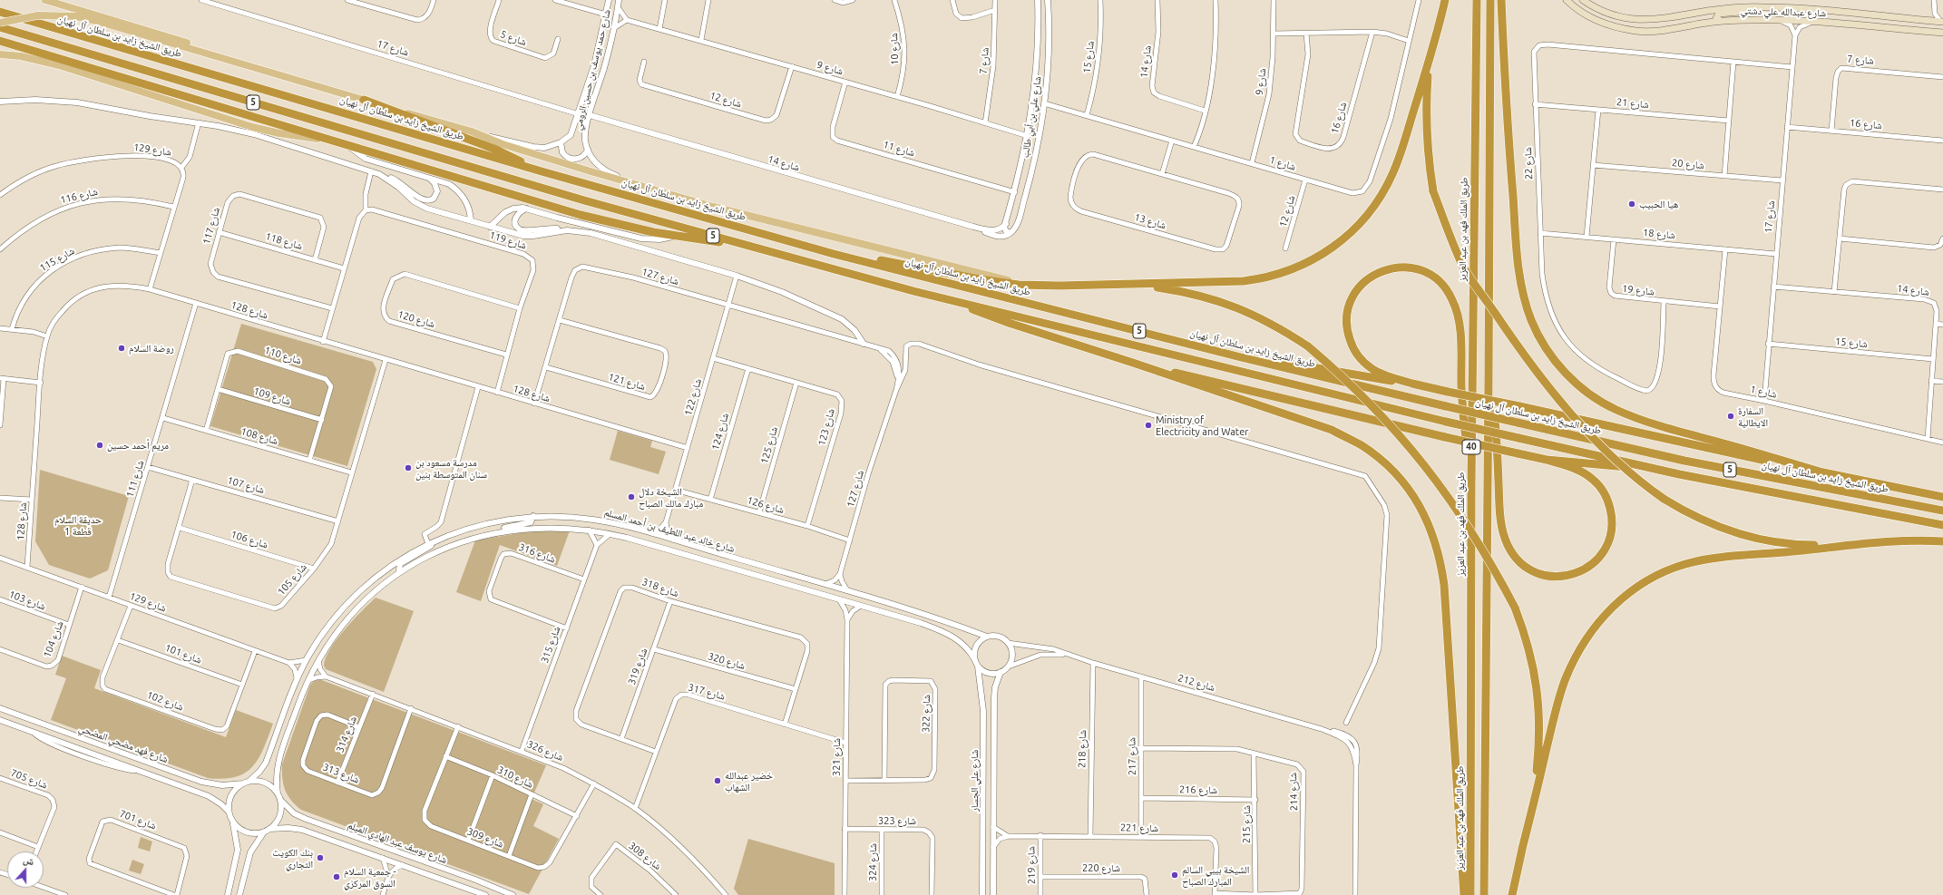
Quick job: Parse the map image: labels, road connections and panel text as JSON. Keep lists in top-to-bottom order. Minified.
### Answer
{"streets":{"highway":["طريق الشيخ زايد بن سلطان آل نهيان","5","طريق الملك فهد بن عبد العزيز","40"],"main road":["شارع عبدالله علي دشتي"],"street":["شارع 5","شارع 17","شارع 10","شارع 15","شارع 7","شارع 14","شارع 9","شارع حمد يوسف بن حسين الرومي","شارع 12","شارع 21","شارع علي بن أبي طالب","شارع 16","شارع 11","شارع 129","شارع 1","شارع 22","شارع 20","شارع 116","شارع 13","شارع 117","شارع 18","شارع 119","شارع 118","شارع 115","شارع 127","شارع 19","شارع 128","شارع 120","شارع 110","شارع 121","شارع 109","شارع 122","شارع 123","شارع 124","شارع 108","شارع 125","شارع 111","شارع 107","شارع 126","شارع خالد عبد اللطيف بن أحمد المسلم","شارع 106","شارع 316","شارع 105","شارع 318","شارع 103","شارع 104","شارع 315","شارع 101","شارع 320","شارع 319","شارع 212","شارع 317","شارع 102","شارع 322","شارع 314","شارع فهد مضحي المضحي","شارع 218","شارع 326","شارع 217","شارع 321","شارع 313","شارع 310","شارع 705","شارع علي الجسار","شارع 216","شارع 214","شارع 701","شارع 323","شارع 215","شارع 221","شارع 309","شارع يوسف عبد الهادي الميلم","شارع 308","شارع 324","شارع 219","شارع 220"]},"crossings":[["شارع 17","شارع 15"],["شارع 17","شارع 14"],["شارع 17","شارع حمد يوسف بن حسين الرومي"],["شارع 17","شارع 16"],["شارع 17","شارع 1"],["شارع 17","شارع 22"],["شارع 17","شارع 20"],["شارع 17","شارع 18"],["شارع 10","شارع 9"],["شارع 15","شارع 14"],["شارع 15","شارع 1"],["شارع 7","شارع 9"],["شارع 7","شارع 16"],["شارع 14","شارع حمد يوسف بن حسين الرومي"],["شارع 14","شارع علي بن أبي طالب"],["شارع 14","شارع 1"],["شارع 9","شارع 12"],["شارع 9","شارع علي بن أبي طالب"],["شارع 9","شارع 11"],["شارع 9","شارع 1"],["شارع 12","شارع 1"],["شارع 21","شارع 22"],["شارع علي بن أبي طالب","شارع 11"],["شارع علي بن أبي طالب","شارع 1"],["شارع 129","شارع 116"],["شارع 129","شارع 115"],["شارع 129","شارع 128"],["شارع 129","شارع 111"],["شارع 129","شارع خالد عبد اللطيف بن أحمد المسلم"],["شارع 129","شارع 104"],["شارع 129","شارع 102"],["شارع 1","شارع 18"],["شارع 1","شارع 19"],["شارع 22","شارع 18"],["شارع 22","شارع 19"],["شارع 117","شارع 118"],["شارع 18","شارع 19"],["شارع 119","شارع 128"],["شارع 119","شارع 120"],["شارع 127","شارع 128"],["شارع 127","شارع 121"],["شارع 127","شارع 122"],["شارع 127","شارع 126"],["شارع 128","شارع 122"],["شارع 128","شارع 111"],["شارع 128","شارع 105"],["شارع 110","شارع 109"],["شارع 110","شارع 108"],["شارع 122","شارع 123"],["شارع 122","شارع 126"],["شارع 123","شارع 124"],["شارع 123","شارع 125"],["شارع 123","شارع 126"],["شارع 124","شارع 126"],["شارع 108","شارع 111"],["شارع 108","شارع 105"],["شارع 125","شارع 126"],["شارع 111","شارع 107"],["شارع 107","شارع 105"],["شارع خالد عبد اللطيف بن أحمد المسلم","شارع 315"],["شارع خالد عبد اللطيف بن أحمد المسلم","شارع 212"],["شارع خالد عبد اللطيف بن أحمد المسلم","شارع فهد مضحي المضحي"],["شارع خالد عبد اللطيف بن أحمد المسلم","شارع 321"],["شارع خالد عبد اللطيف بن أحمد المسلم","شارع علي الجسار"],["شارع خالد عبد اللطيف بن أحمد المسلم","شارع يوسف عبد الهادي الميلم"],["شارع 106","شارع 105"],["شارع 316","شارع 315"],["شارع 318","شارع 320"],["شارع 318","شارع 319"],["شارع 318","شارع 317"],["شارع 103","شارع 104"],["شارع 315","شارع 326"],["شارع 101","شارع 102"],["شارع 320","شارع 319"],["شارع 212","شارع 218"],["شارع 212","شارع 217"],["شارع 212","شارع علي الجسار"],["شارع 317","شارع 326"],["شارع 317","شارع 321"],["شارع 322","شارع 321"],["شارع 314","شارع 326"],["شارع 314","شارع 313"],["شارع فهد مضحي المضحي","شارع يوسف عبد الهادي الميلم"],["شارع 218","شارع 221"],["شارع 326","شارع 313"],["شارع 326","شارع 309"],["شارع 217","شارع 216"],["شارع 217","شارع 214"],["شارع 217","شارع 221"],["شارع 321","شارع 323"],["شارع 310","شارع 309"],["شارع 216","شارع 215"],["شارع 214","شارع 215"],["شارع 214","شارع 221"],["شارع 323","شارع 324"],["شارع 221","شارع 219"],["شارع 219","شارع 220"]],"parks":["حديقة السلام قطعة 1"],"places":["هيا الحبيب","روضة السلام","السفارة الايطالية","Ministry of Electricity and Water","مريم أحمد حسين","مدرسة مسعود بن سنان المتوسطة بنين","الشيخة دلال مبارك مالك الصباح","خضير عبدالله الشهاب","بنك الكويت التجاري","الشيخة بيبي السالم المبارك الصباح","جمعية السلام - السوق المركزي"],"north":"top"}
